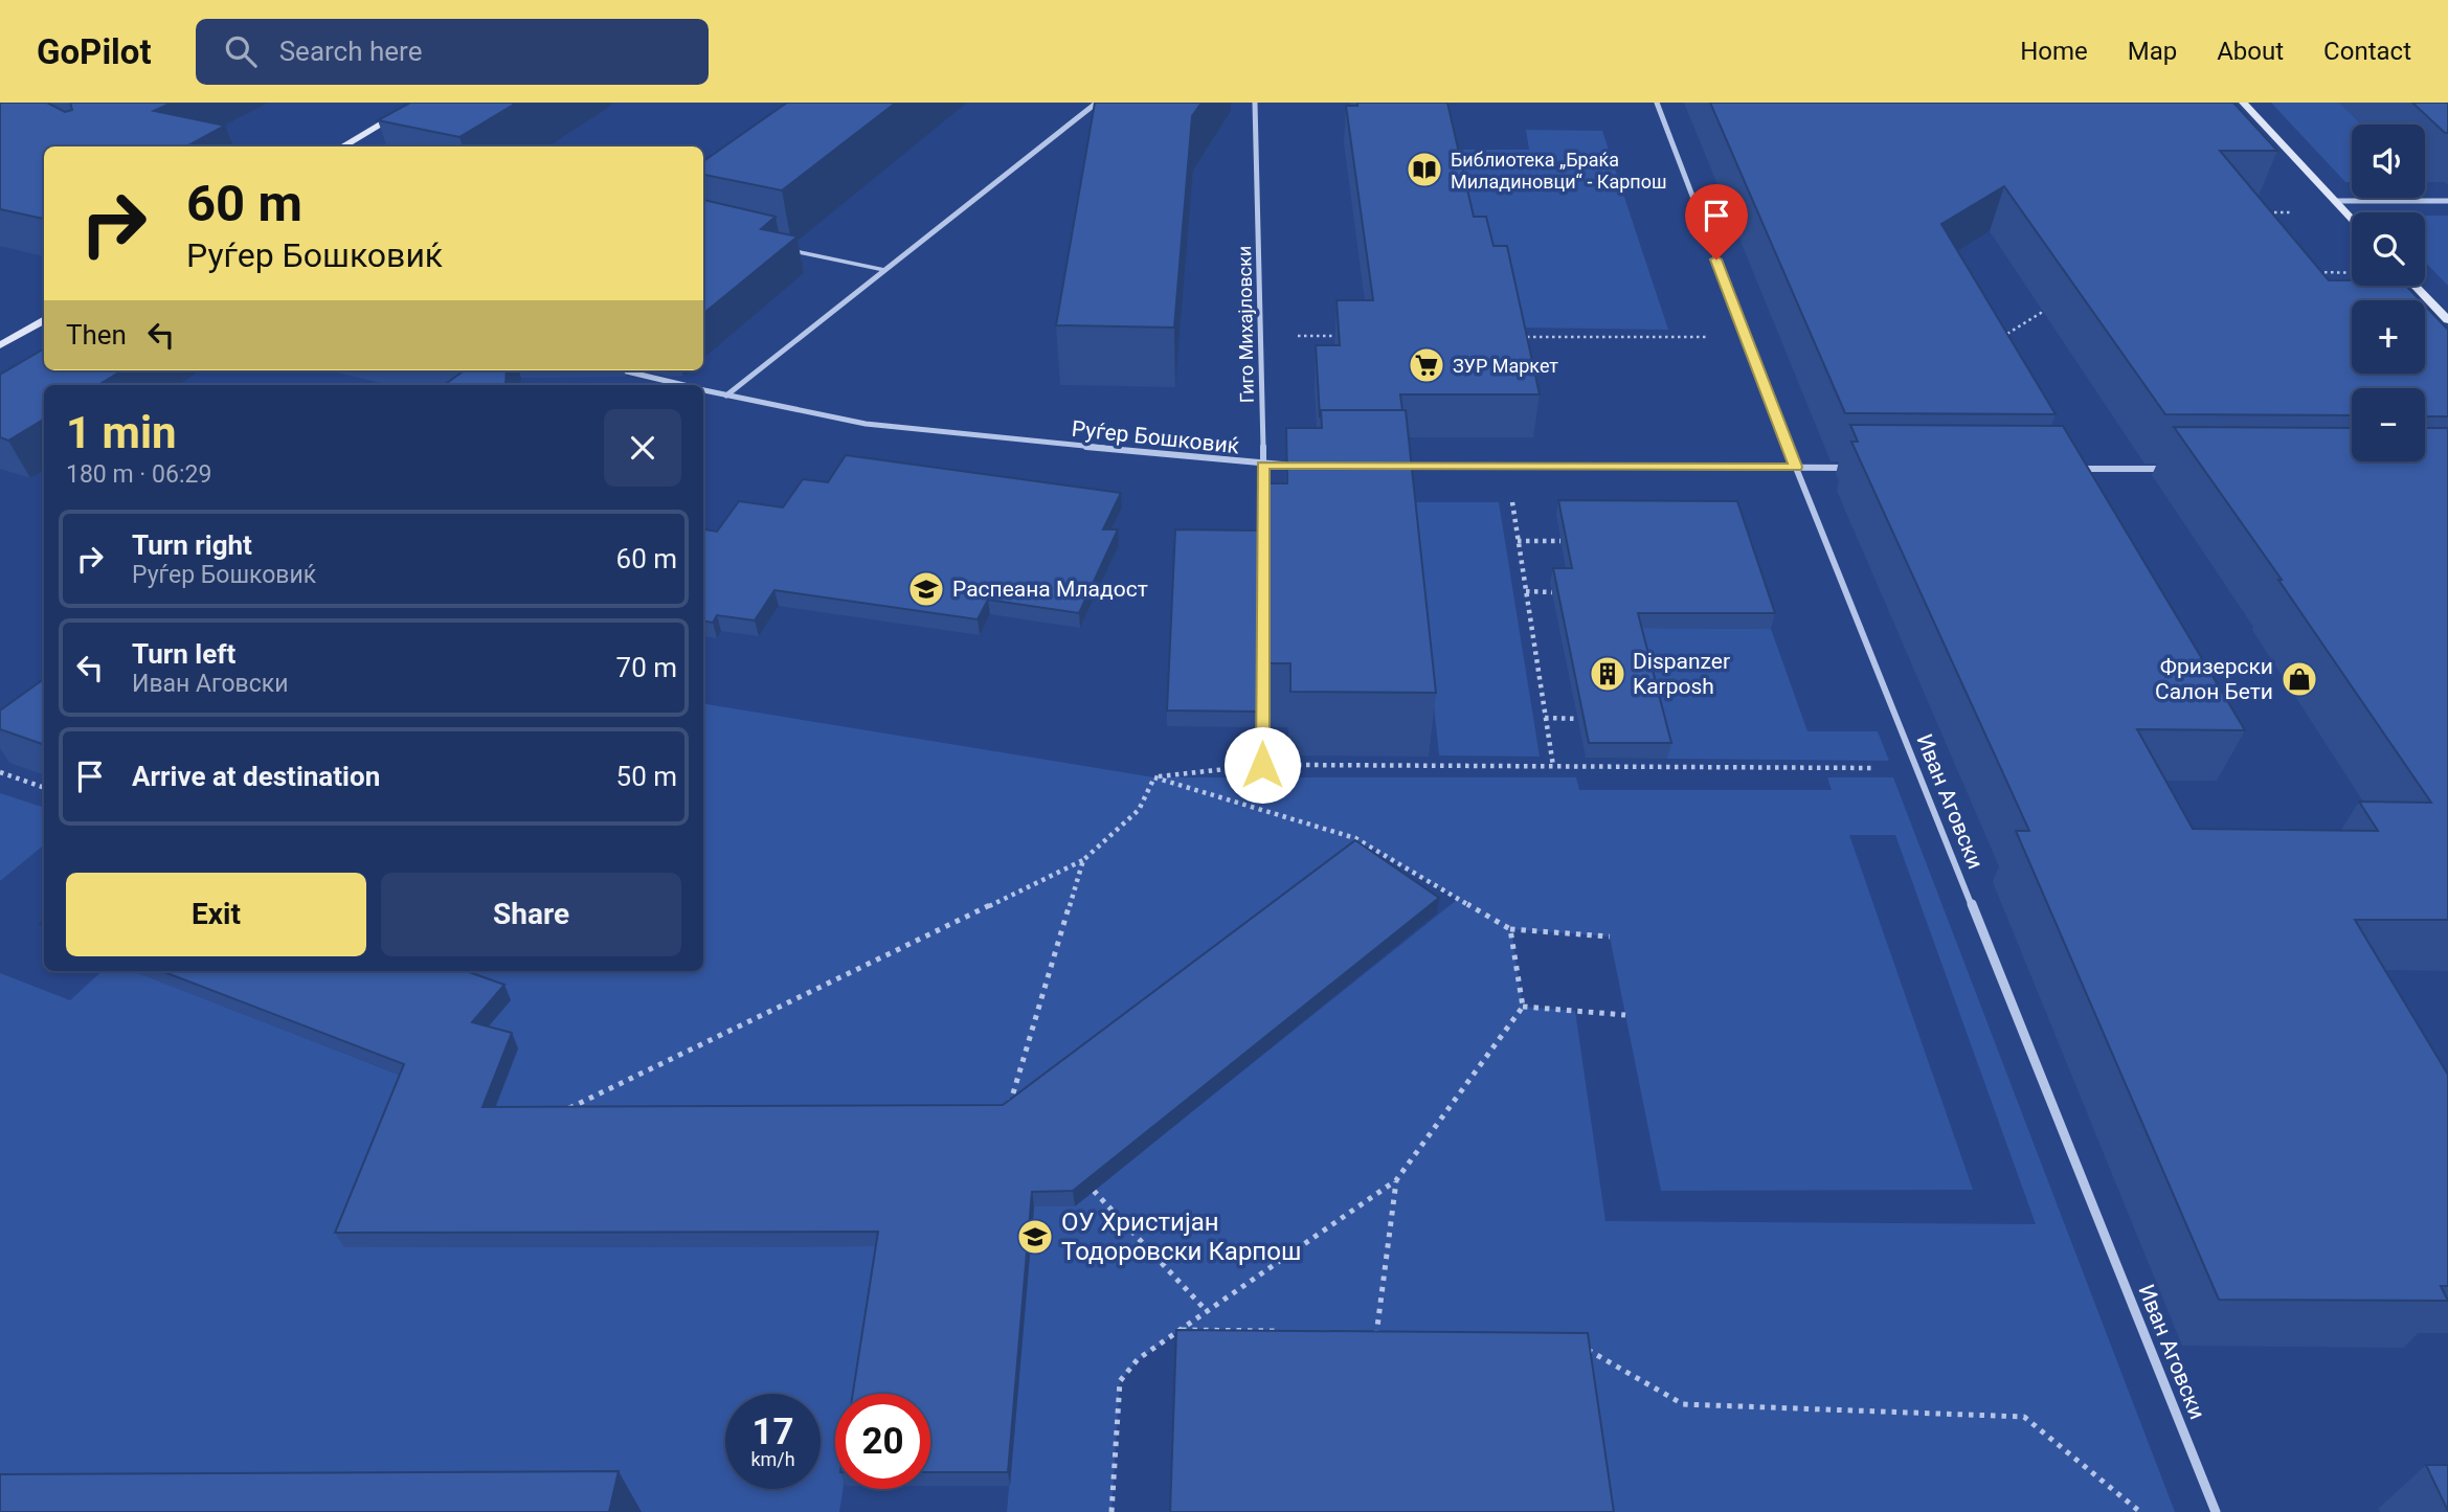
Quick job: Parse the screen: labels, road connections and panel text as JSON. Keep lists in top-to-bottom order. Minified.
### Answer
{"streets":{"street":["Гиго Михајловски","Руѓер Бошковиќ","Иван Аговски"]},"crossings":[["Гиго Михајловски","Руѓер Бошковиќ"]],"places":{"library":["Библиотека „Браќа Миладиновци“ - Карпош"],"supermarket":["ЗУР Маркет"],"school or university":["Распеана Младост","ОУ Христијан Тодоровски Карпош"],"building":["Dispanzer Karposh"],"shop":["Фризерски Салон Бети"]},"page":{"header":"GoPilot","search":"Search here","nav":["Home","Map","About","Contact"],"map_buttons":["+","−"],"turn":["60 m","Руѓер Бошковиќ"],"then":"Then","heading":["1 min","180 m · 06:29"],"list":[{"name":"Turn right","note":"Руѓер Бошковиќ","value":"60 m"},{"name":"Turn left","note":"Иван Аговски","value":"70 m"},{"name":"Arrive at destination","value":"50 m"}],"buttons":["Exit","Share"],"speed":"17 km/h","limit":"20"}}
